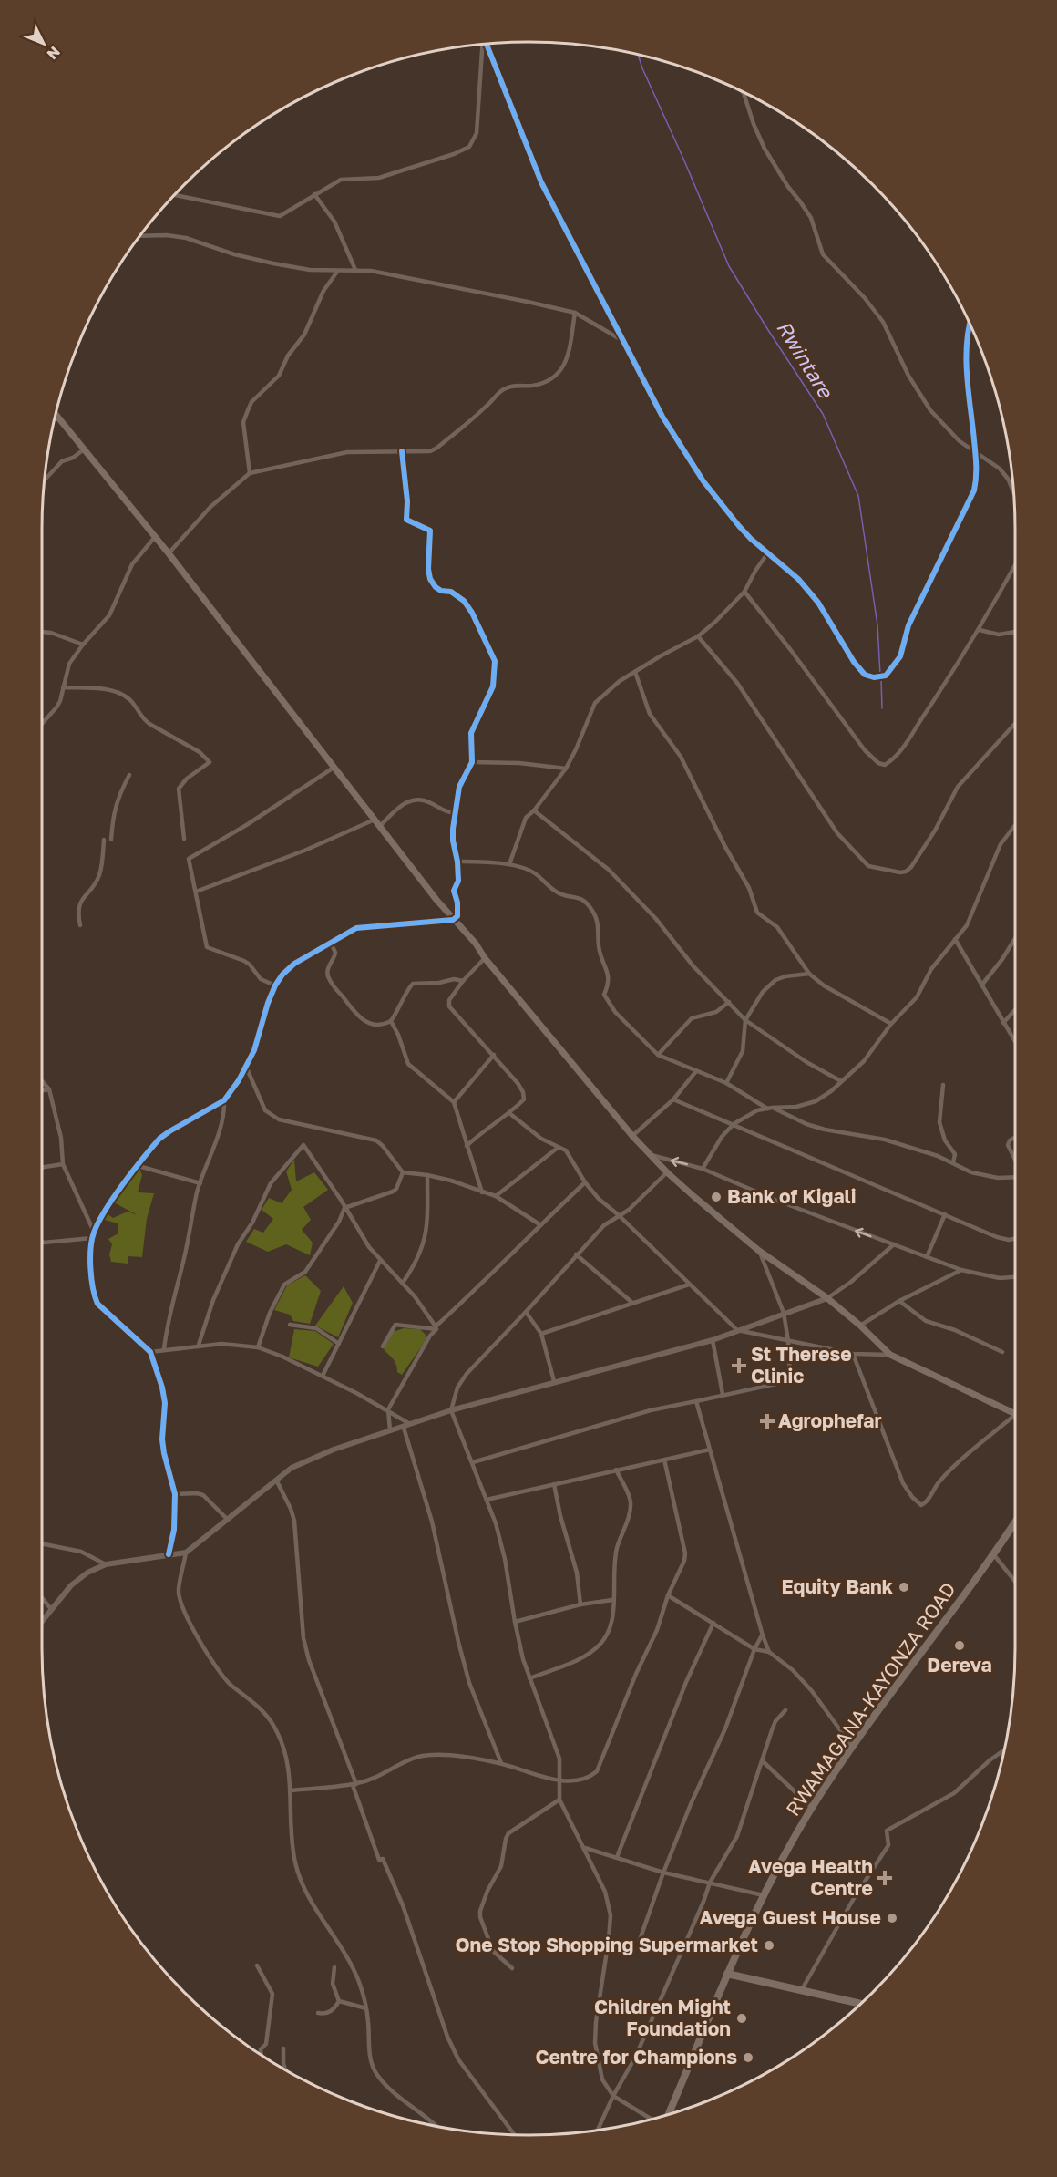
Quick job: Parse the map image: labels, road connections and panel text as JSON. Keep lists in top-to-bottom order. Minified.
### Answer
{"streets":{"highway":["RWAMAGANA-KAYONZA ROAD"]},"water":["Rwintare"],"places":{"other":["Bank of Kigali","Equity Bank","Dereva","Avega Guest House","One Stop Shopping Supermarket","Children Might Foundation","Centre for Champions"],"health":["St Therese Clinic","Agrophefar","Avega Health Centre"]},"north":"bottom right"}
